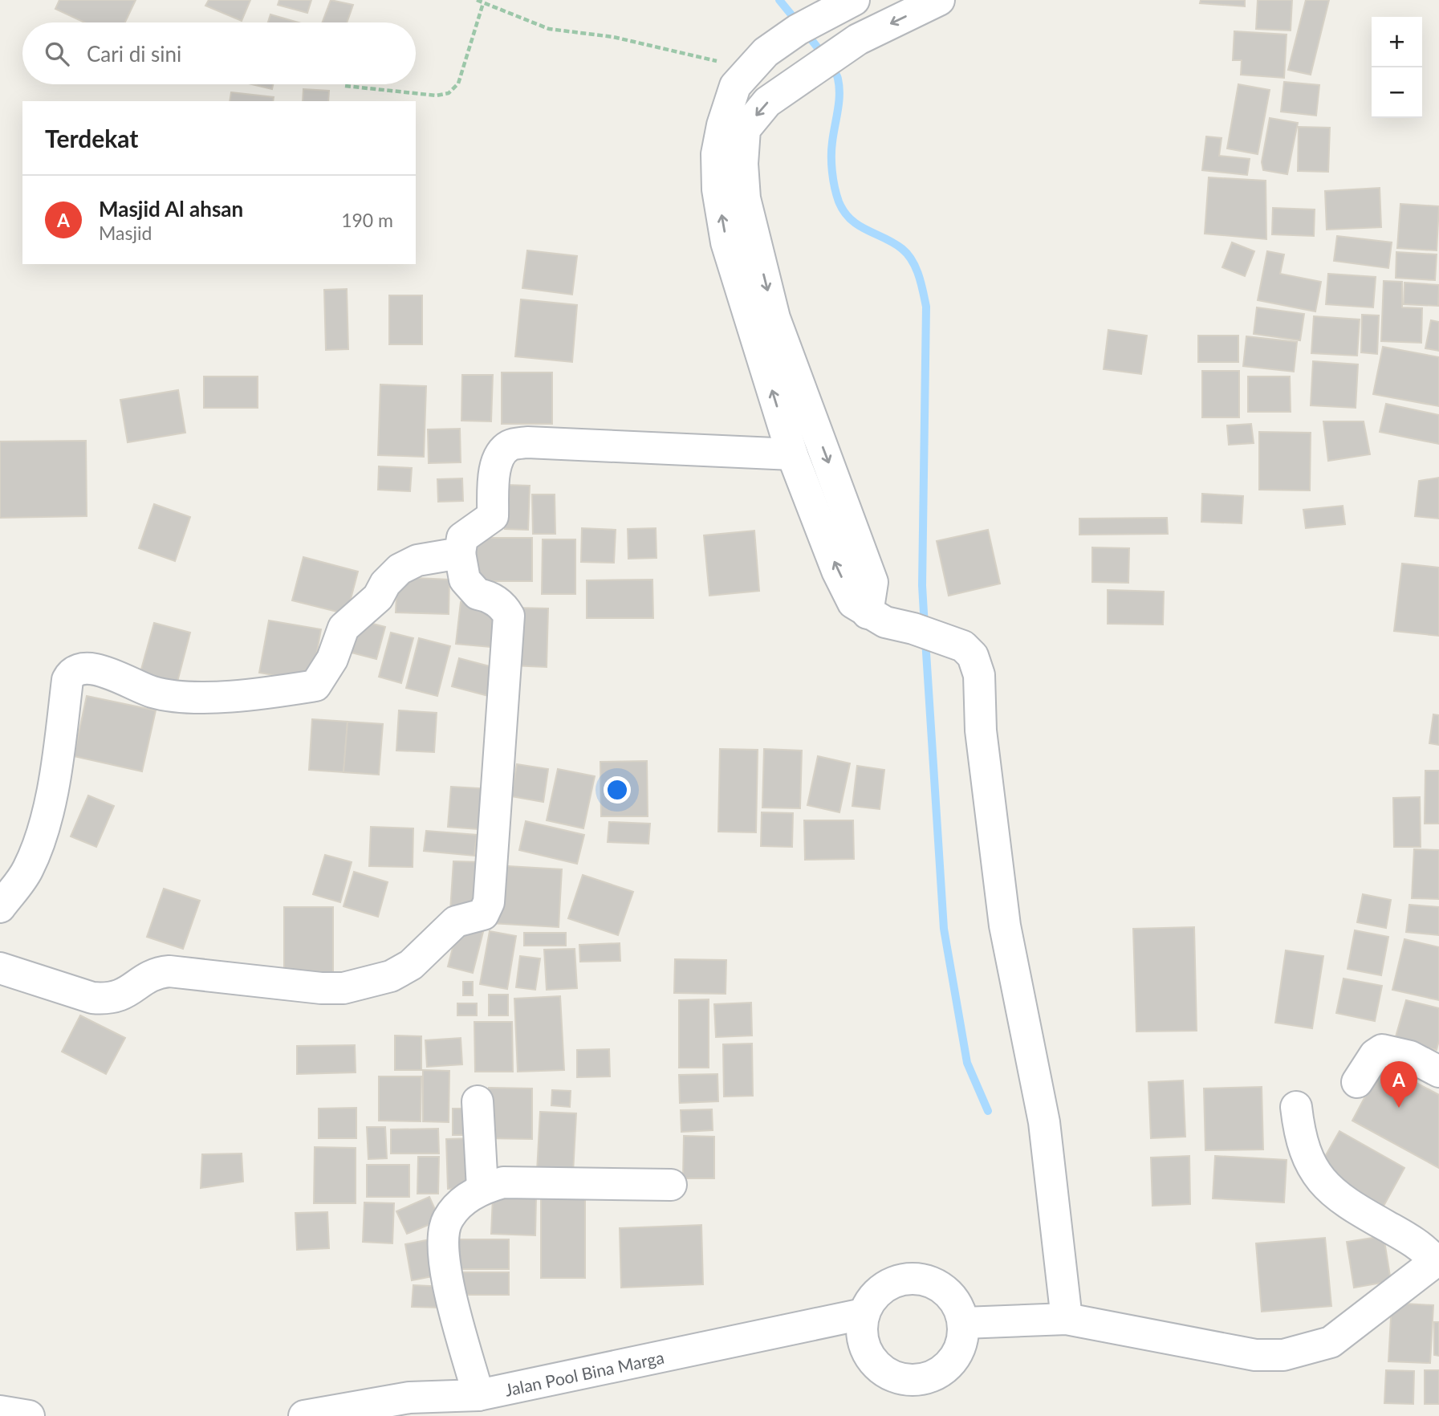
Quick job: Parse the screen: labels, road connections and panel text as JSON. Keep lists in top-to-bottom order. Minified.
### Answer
{"streets":{"street":["Jalan Pool Bina Marga"]},"page":{"map_buttons":["+","−"],"search":"Cari di sini","heading":"Terdekat","list":[{"mark":"A","name":"Masjid Al ahsan","note":"Masjid","value":"190 m"}],"pins":"A"}}
